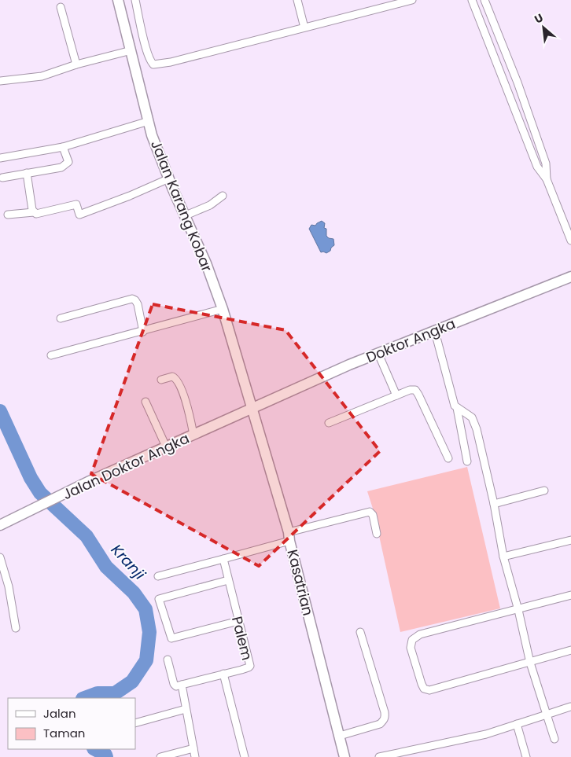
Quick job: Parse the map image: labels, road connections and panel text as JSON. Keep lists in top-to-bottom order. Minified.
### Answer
{"streets":{"street":["Jalan Karang Kobar","Doktor Angka","Jalan Doktor Angka","Kasatrian","Palem"]},"crossings":[["Jalan Karang Kobar","Doktor Angka"],["Jalan Karang Kobar","Jalan Doktor Angka"],["Jalan Karang Kobar","Kasatrian"],["Doktor Angka","Jalan Doktor Angka"],["Doktor Angka","Kasatrian"],["Jalan Doktor Angka","Kasatrian"]],"water":["Kranji"],"legend":["Jalan","Taman"],"north":"top left"}
